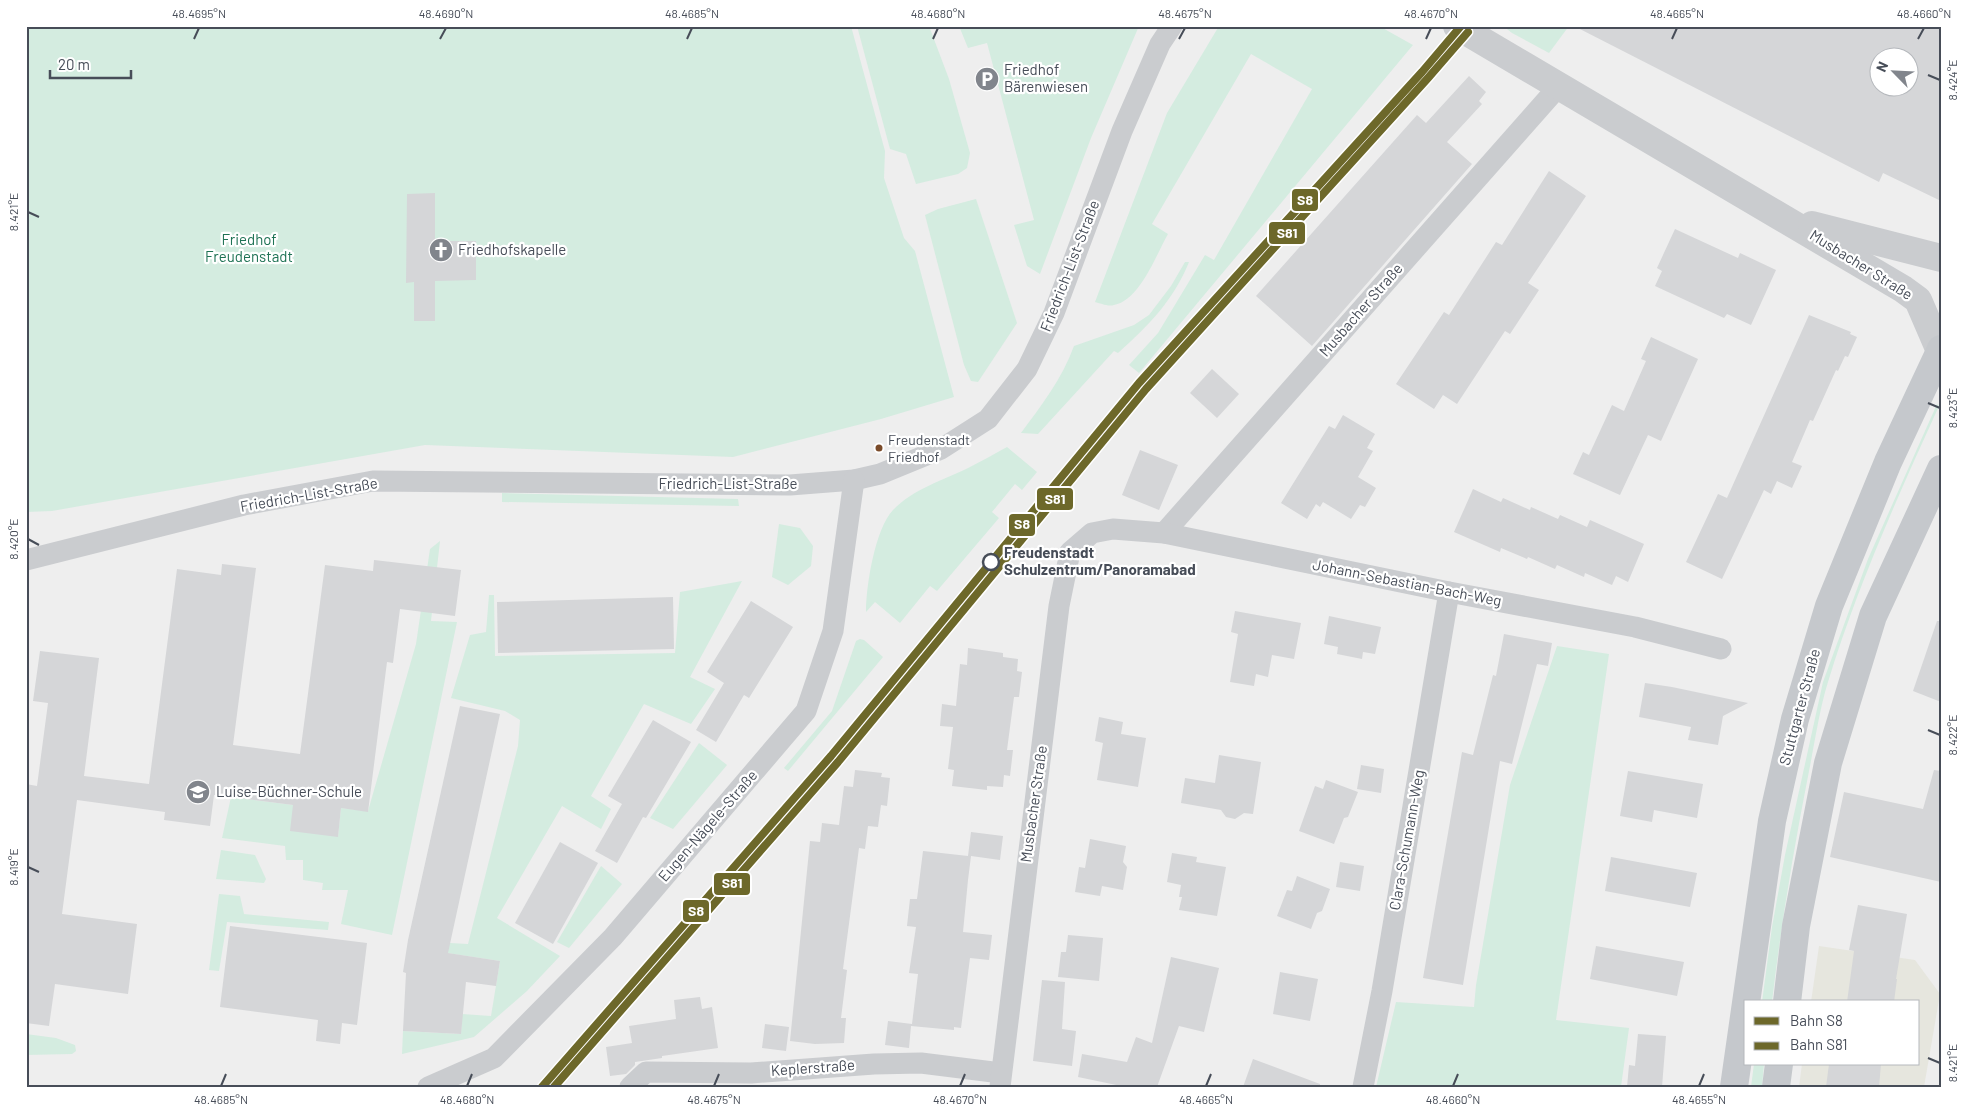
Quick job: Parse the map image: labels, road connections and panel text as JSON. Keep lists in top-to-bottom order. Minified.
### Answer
{"streets":{"main road":["Stuttgarter Straße"],"street":["Musbacher Straße","Friedrich-List-Straße","Johann-Sebastian-Bach-Weg","Eugen-Nägele-Straße","Clara-Schumann-Weg","Keplerstraße"]},"crossings":[["Musbacher Straße","Johann-Sebastian-Bach-Weg"],["Musbacher Straße","Stuttgarter Straße"],["Musbacher Straße","Keplerstraße"],["Friedrich-List-Straße","Eugen-Nägele-Straße"],["Johann-Sebastian-Bach-Weg","Clara-Schumann-Weg"]],"parks":["Friedhof Freudenstadt"],"places":{"parking":["Friedhof Bärenwiesen"],"church":["Friedhofskapelle"],"other":["Freudenstadt Friedhof","Freudenstadt Schulzentrum/Panoramabad"],"school or university":["Luise-Büchner-Schule"]},"lines":["rail line S8","rail line S81"],"legend":["Bahn S8","Bahn S81"],"scale_bar":"20 m","north":"top left","coordinates":["48.4695°N","48.4690°N","48.4685°N","48.4680°N","48.4675°N","48.4670°N","48.4665°N","48.4660°N","8.424°E","8.421°E","8.423°E","8.420°E","8.422°E","8.419°E","48.4655°N"]}
